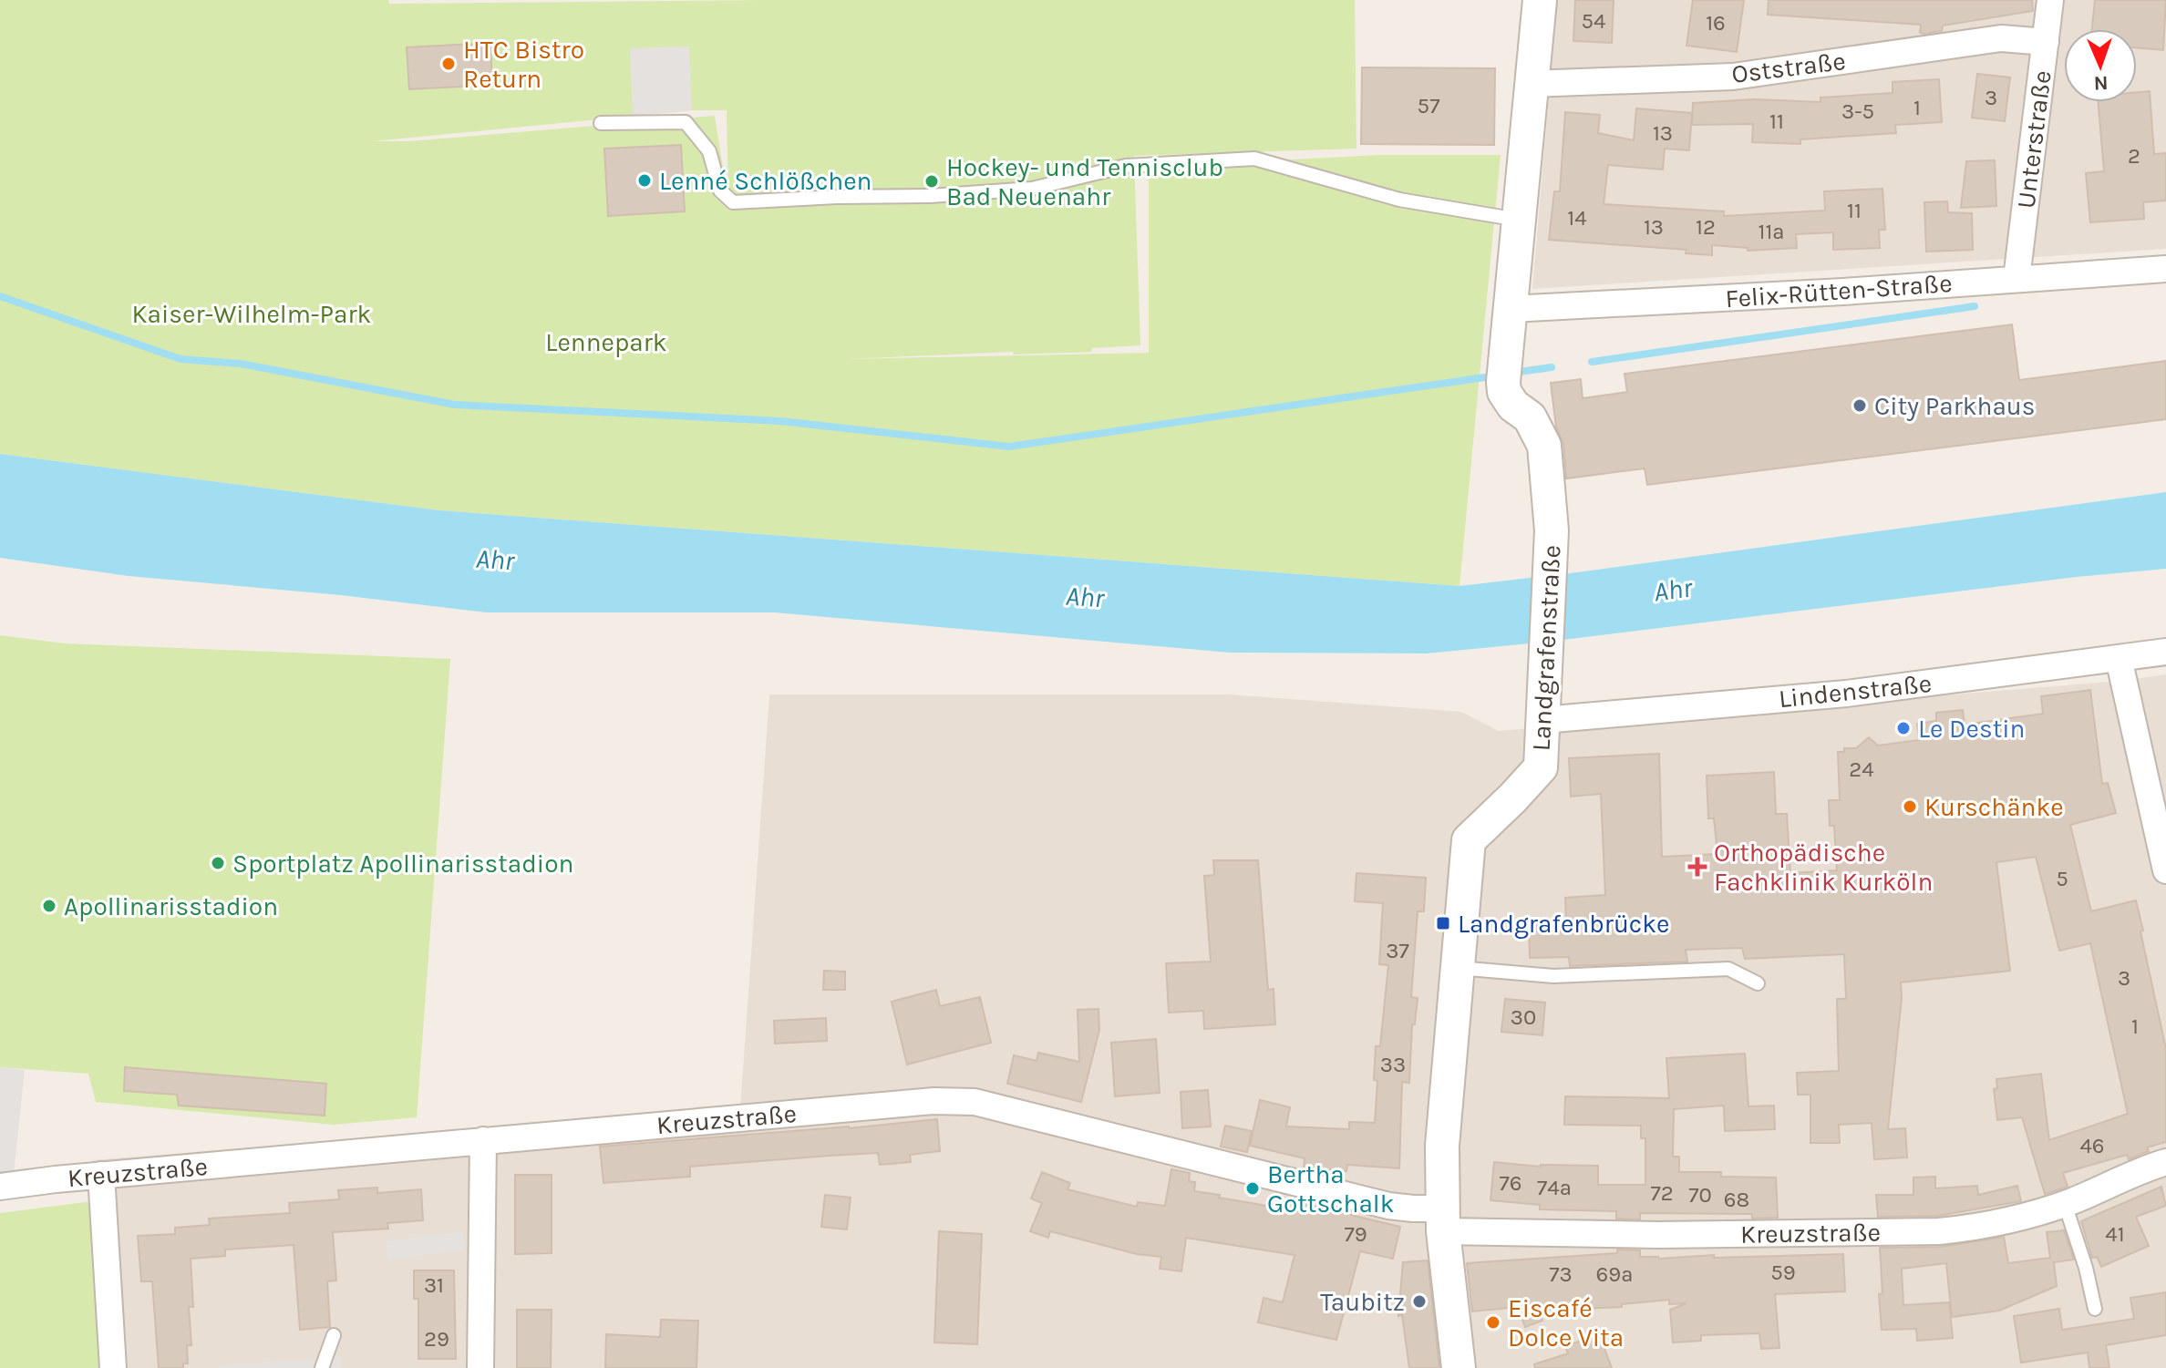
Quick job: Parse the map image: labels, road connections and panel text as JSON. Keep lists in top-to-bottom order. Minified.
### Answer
{"streets":{"street":["Oststraße","Unterstraße","Felix-Rütten-Straße","Landgrafenstraße","Lindenstraße","Kreuzstraße"]},"crossings":[["Oststraße","Unterstraße"],["Oststraße","Landgrafenstraße"],["Unterstraße","Felix-Rütten-Straße"],["Felix-Rütten-Straße","Landgrafenstraße"],["Landgrafenstraße","Lindenstraße"],["Landgrafenstraße","Kreuzstraße"]],"water":["Ahr"],"parks":["Kaiser-Wilhelm-Park","Lennepark"],"places":{"other":["HTC Bistro Return","Lenné Schlößchen","Hockey- und Tennisclub Bad Neuenahr","City Parkhaus","Le Destin","Kurschänke","Sportplatz Apollinarisstadion","Apollinarisstadion","Bertha Gottschalk","Taubitz","Eiscafé Dolce Vita"],"health":["Orthopädische Fachklinik Kurköln"],"transit":["Landgrafenbrücke"]},"house_numbers":["54","16","3","57","1","3-5","11","13","2","11","14","13","12","11a","24","5","37","3","30","1","33","46","76","74a","72","70","68","79","41","59","73","69a","31","29"],"north":"bottom"}
